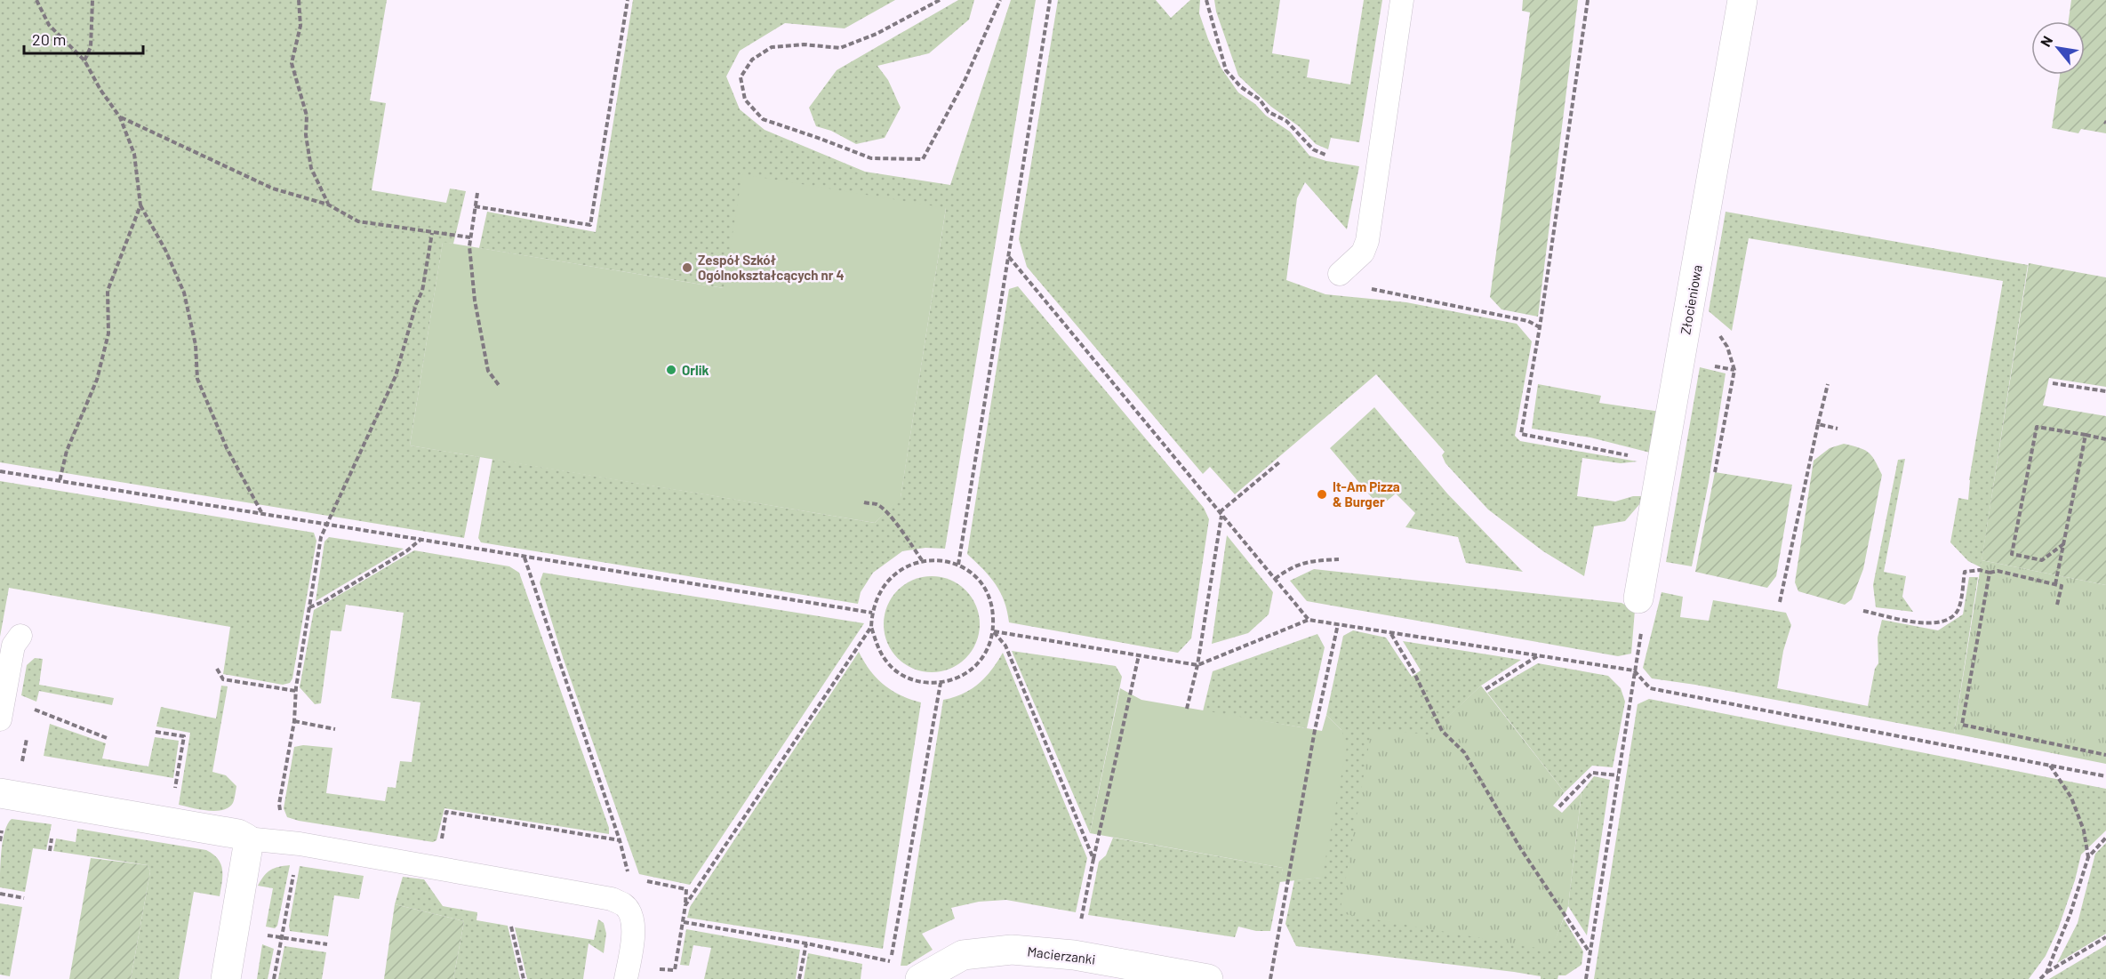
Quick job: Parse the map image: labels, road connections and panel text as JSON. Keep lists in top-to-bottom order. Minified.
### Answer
{"streets":{"street":["Złocieniowa","Macierzanki"]},"places":["Zespół Szkół Ogólnokształcących nr 4","Orlik","It-Am Pizza & Burger"],"scale_bar":"20 m","north":"top left"}
